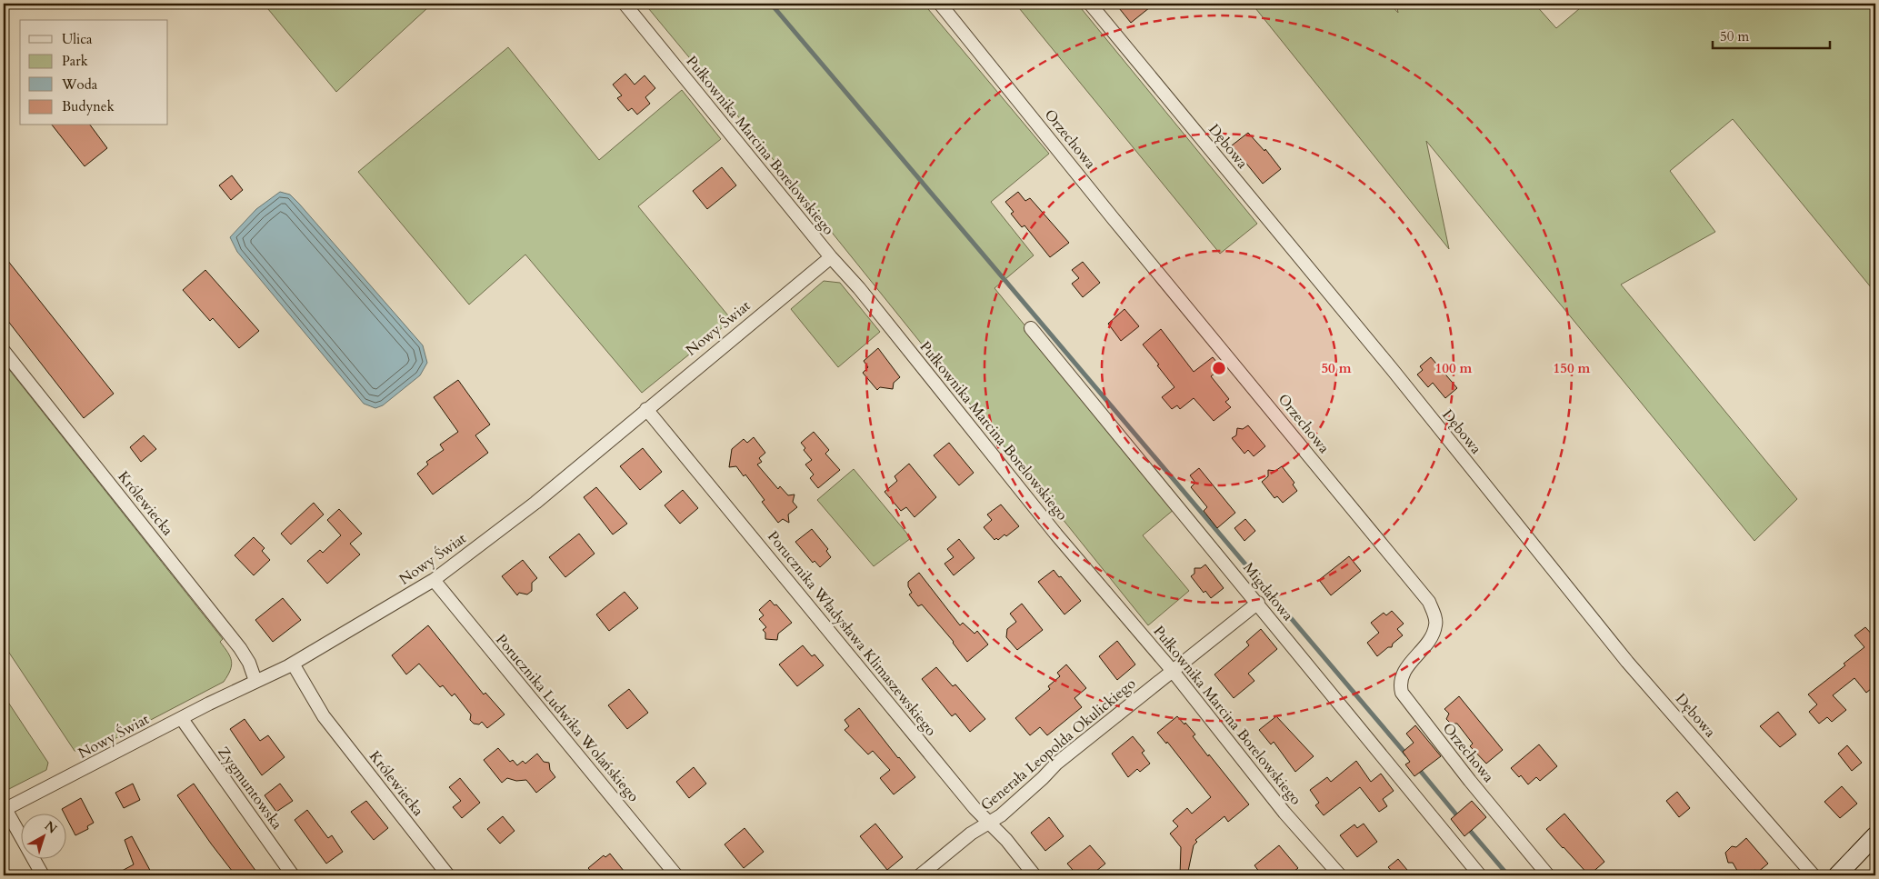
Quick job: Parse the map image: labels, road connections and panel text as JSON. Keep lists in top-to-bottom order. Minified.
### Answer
{"streets":{"street":["Orzechowa","Pułkownika Marcina Borelowskiego","Dębowa","Nowy Świat","Królewiecka","Migdałowa","Porucznika Władysława Klimaszewskiego","Porucznika Ludwika Wolańskiego","Generała Leopolda Okulickiego","Zygmuntowska"]},"crossings":[["Pułkownika Marcina Borelowskiego","Nowy Świat"],["Pułkownika Marcina Borelowskiego","Generała Leopolda Okulickiego"],["Nowy Świat","Królewiecka"],["Nowy Świat","Porucznika Władysława Klimaszewskiego"],["Nowy Świat","Porucznika Ludwika Wolańskiego"],["Nowy Świat","Zygmuntowska"],["Migdałowa","Generała Leopolda Okulickiego"],["Porucznika Władysława Klimaszewskiego","Generała Leopolda Okulickiego"]],"legend":["Ulica","Park","Woda","Budynek"],"scale_bar":"50 m","north":"top right","rings":["50 m","100 m","150 m"]}
